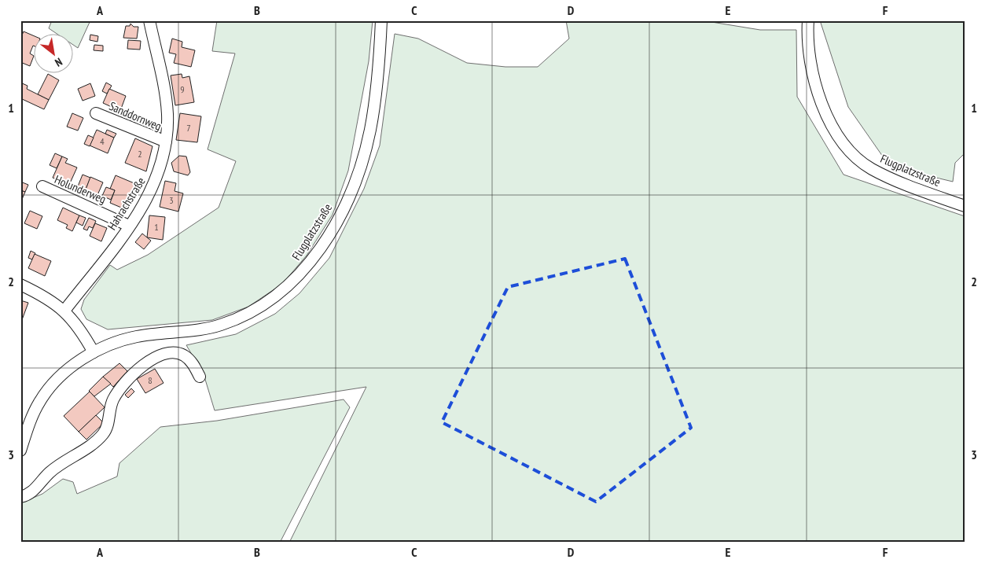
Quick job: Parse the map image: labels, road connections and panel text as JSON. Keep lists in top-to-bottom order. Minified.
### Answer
{"streets":{"street":["Sanddornweg","Flugplatzstraße","Holunderweg","Hahrachstraße"]},"crossings":[["Sanddornweg","Hahrachstraße"],["Holunderweg","Hahrachstraße"]],"house_numbers":["9","7","4","2","3","1","8"],"north":"bottom right","grid":{"columns":["A","B","C","D","E","F"],"rows":["1","2","3"]}}
